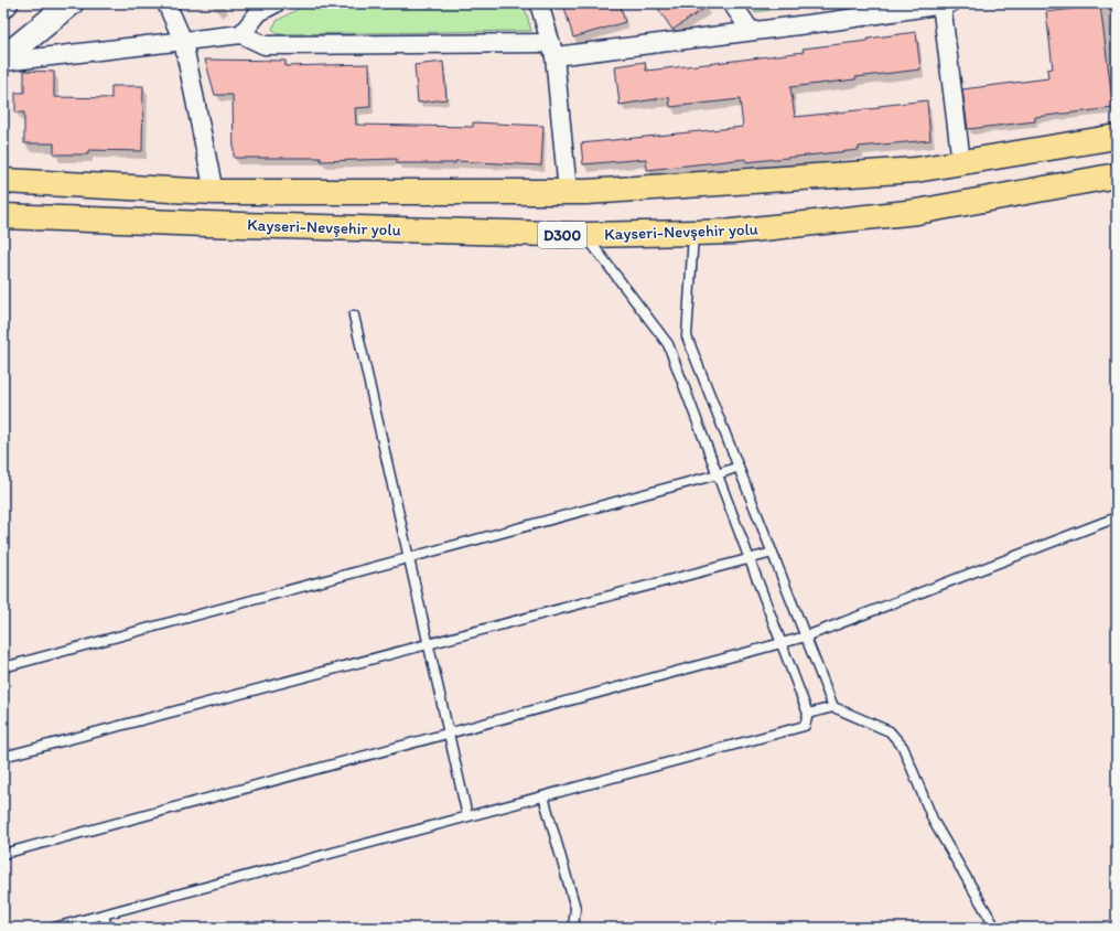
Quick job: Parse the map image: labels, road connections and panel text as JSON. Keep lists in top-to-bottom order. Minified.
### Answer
{"streets":{"highway":["Kayseri-Nevşehir yolu","D300"]}}
